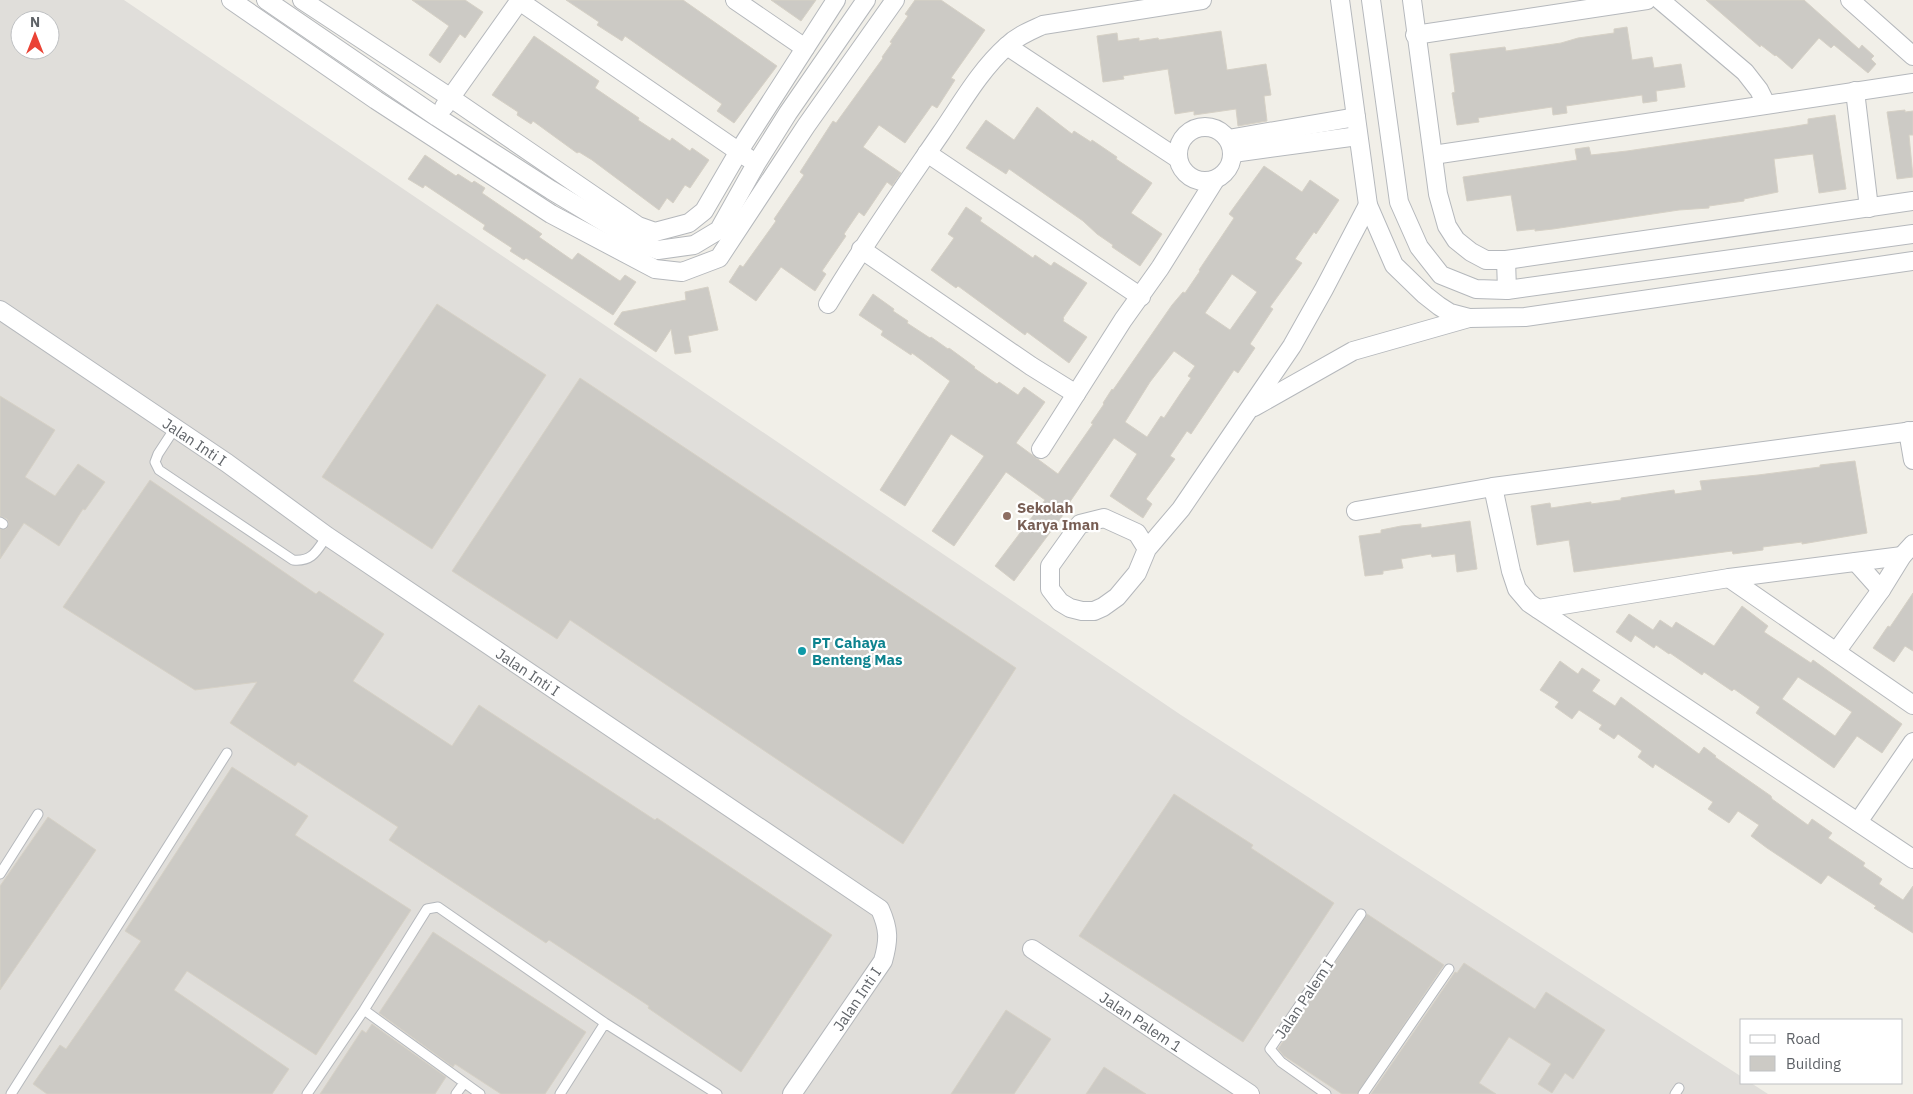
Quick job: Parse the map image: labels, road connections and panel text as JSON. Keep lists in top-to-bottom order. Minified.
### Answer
{"streets":{"street":["Jalan Inti I","Jalan Palem 1"],"lane":["Jalan Palem I"]},"places":["Sekolah Karya Iman","PT Cahaya Benteng Mas"],"legend":["Road","Building"],"north":"top"}
